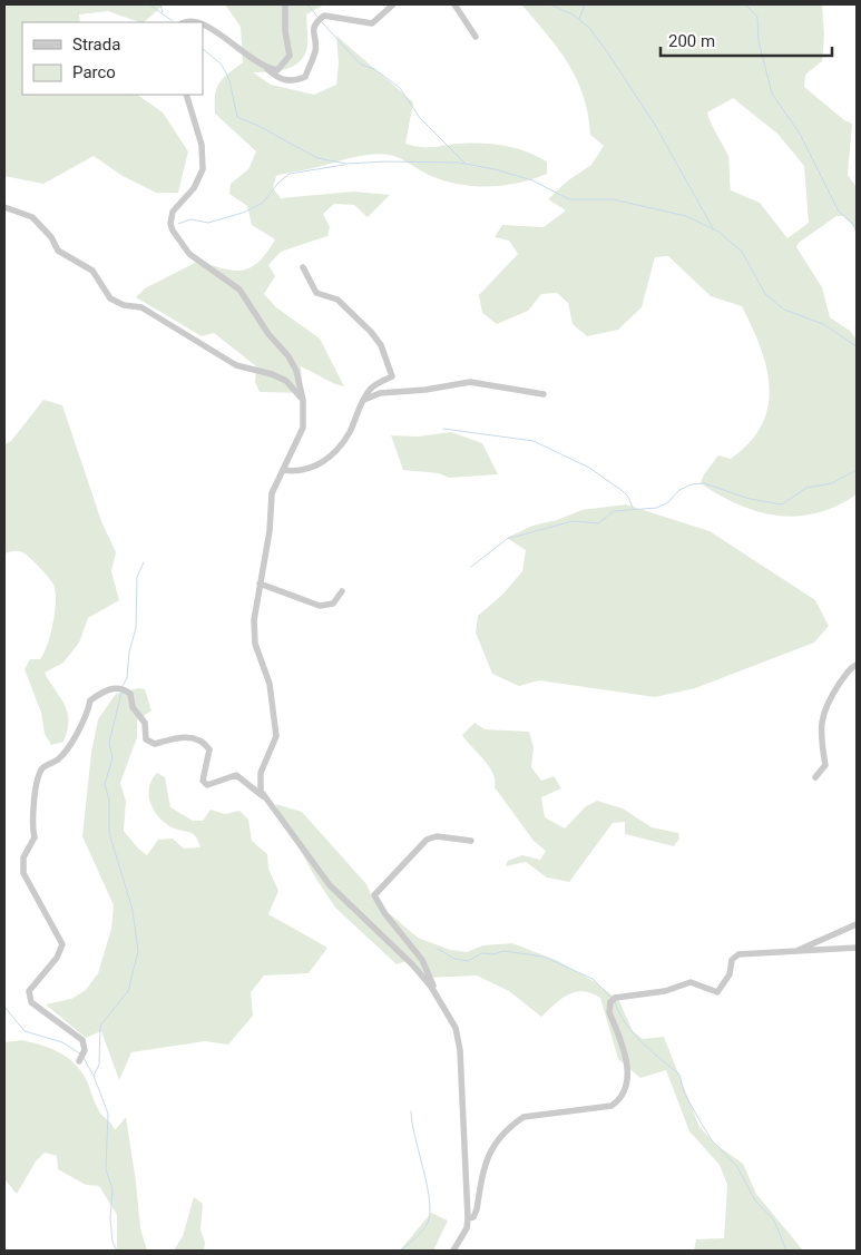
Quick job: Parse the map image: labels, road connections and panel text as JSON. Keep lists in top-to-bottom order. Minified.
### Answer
{"legend":["Strada","Parco"],"scale_bar":"200 m"}
